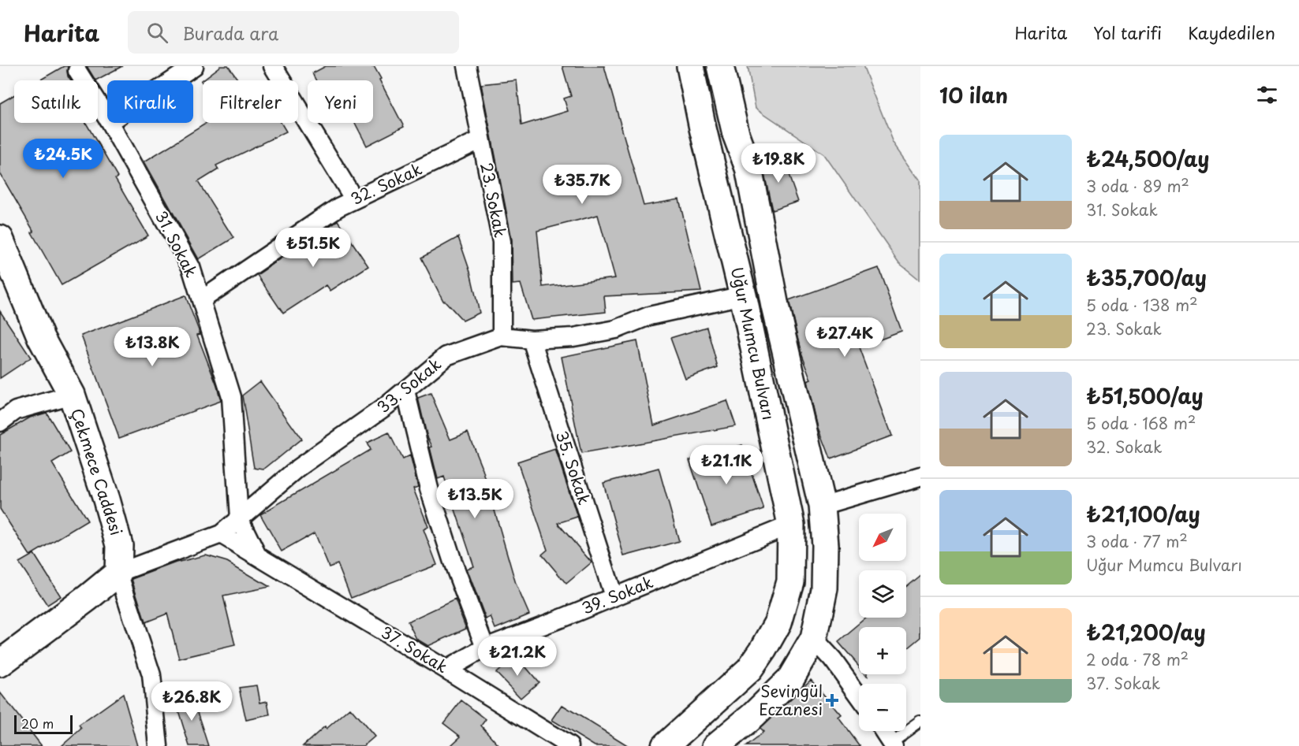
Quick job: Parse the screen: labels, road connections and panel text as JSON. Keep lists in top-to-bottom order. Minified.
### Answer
{"streets":{"main road":["Uğur Mumcu Bulvarı","Çekmece Caddesi"],"street":["32. Sokak","23. Sokak","31. Sokak","33. Sokak","35. Sokak","39. Sokak","37. Sokak"]},"crossings":[["32. Sokak","23. Sokak"],["32. Sokak","31. Sokak"],["23. Sokak","33. Sokak"],["31. Sokak","33. Sokak"],["Uğur Mumcu Bulvarı","33. Sokak"],["Uğur Mumcu Bulvarı","39. Sokak"],["33. Sokak","35. Sokak"],["33. Sokak","37. Sokak"],["35. Sokak","39. Sokak"],["39. Sokak","37. Sokak"]],"places":{"health":["Sevingül Eczanesi"]},"scale_bar":"20 m","north":"bottom left","page":{"header":"Harita","search":"Burada ara","nav":["Harita","Yol tarifi","Kaydedilen"],"heading":"10 ilan","chip":["Satılık","Kiralık","Filtreler","Yeni"],"list":[{"name":"₺24,500/ay","note":"3 oda · 89 m² · 31. Sokak"},{"name":"₺35,700/ay","note":"5 oda · 138 m² · 23. Sokak"},{"name":"₺51,500/ay","note":"5 oda · 168 m² · 32. Sokak"},{"name":"₺21,100/ay","note":"3 oda · 77 m² · Uğur Mumcu Bulvarı"},{"name":"₺21,200/ay","note":"2 oda · 78 m² · 37. Sokak"}],"price":["₺24.5K","₺19.8K","₺35.7K","₺51.5K","₺27.4K","₺13.8K","₺21.1K","₺13.5K","₺21.2K","₺26.8K"],"map_buttons":["+","−"],"scale":"20 m"}}
